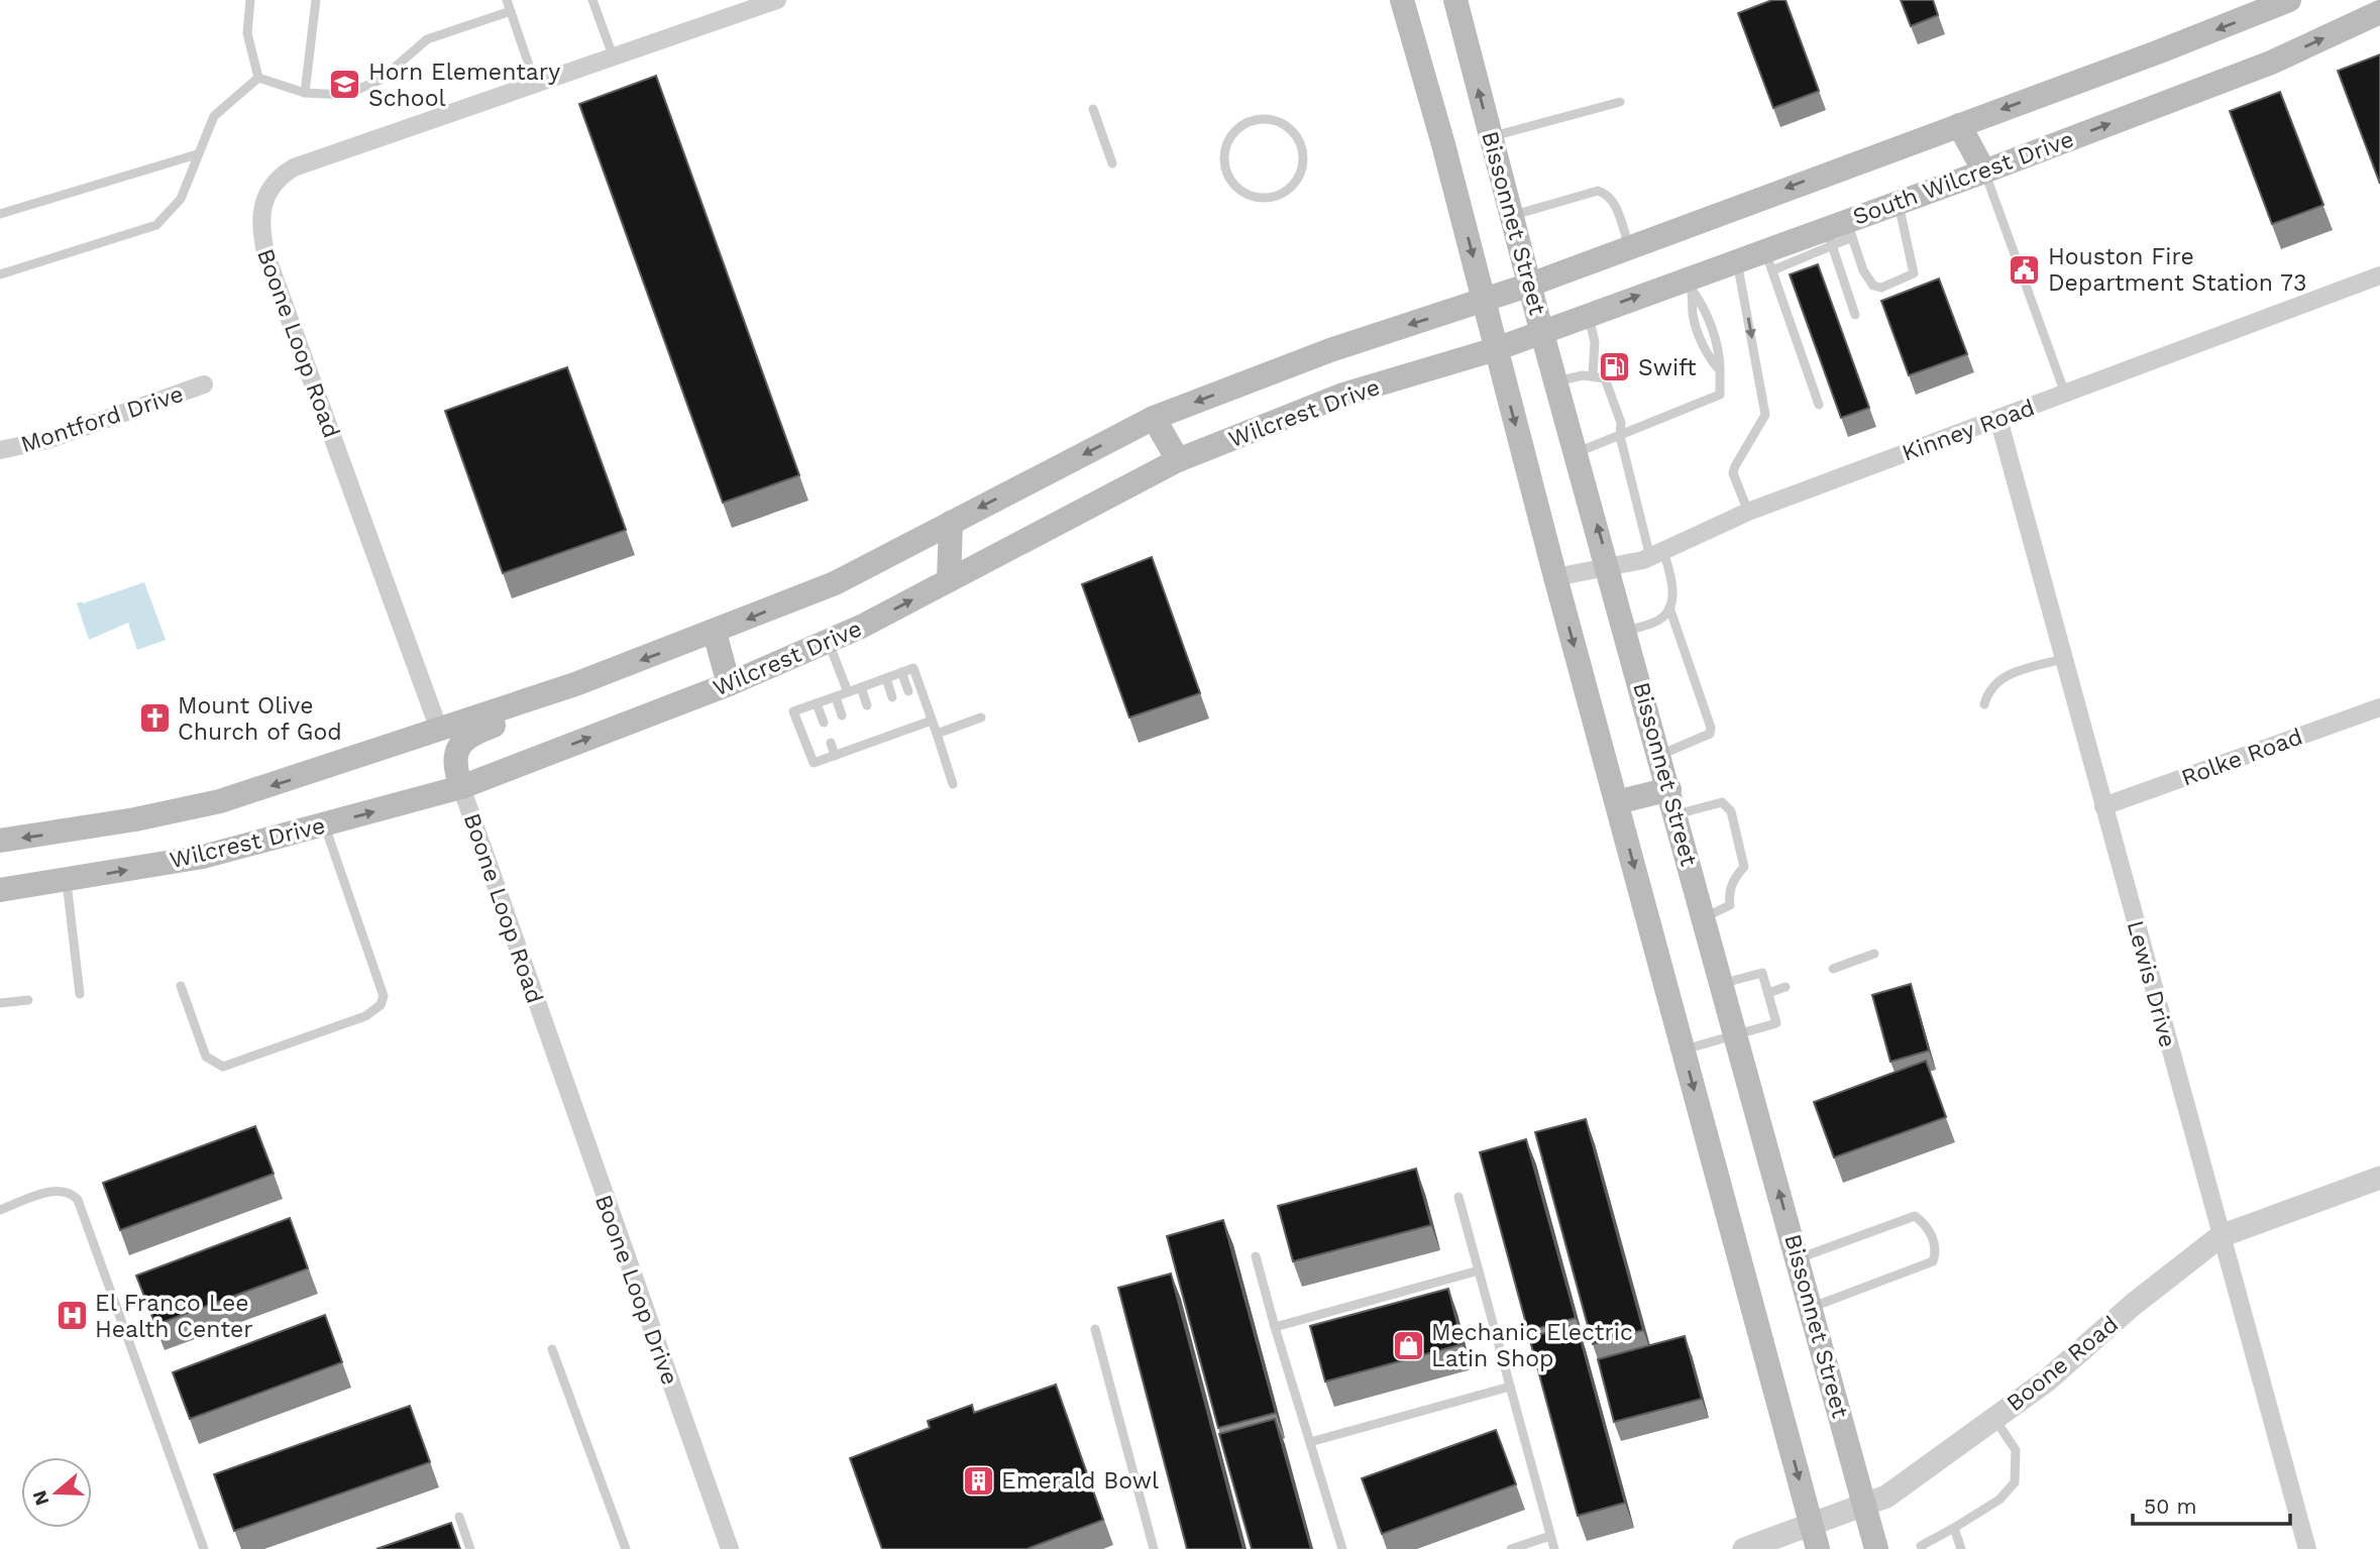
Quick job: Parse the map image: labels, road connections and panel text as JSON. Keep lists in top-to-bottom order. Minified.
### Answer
{"streets":{"main road":["South Wilcrest Drive","Bissonnet Street","Wilcrest Drive"],"street":["Boone Loop Road","Montford Drive","Kinney Road","Rolke Road","Lewis Drive","Boone Loop Drive","Boone Road"]},"crossings":[["South Wilcrest Drive","Bissonnet Street"],["South Wilcrest Drive","Wilcrest Drive"],["Bissonnet Street","Wilcrest Drive"],["Bissonnet Street","Kinney Road"],["Bissonnet Street","Boone Road"],["Boone Loop Road","Wilcrest Drive"],["Boone Loop Road","Boone Loop Drive"],["Kinney Road","Lewis Drive"],["Rolke Road","Lewis Drive"],["Lewis Drive","Boone Road"]],"places":{"school or university":["Horn Elementary School"],"public building":["Houston Fire Department Station 73"],"fuel station":["Swift"],"church":["Mount Olive Church of God"],"hospital":["El Franco Lee Health Center"],"shop":["Mechanic Electric Latin Shop"],"building":["Emerald Bowl"]},"scale_bar":"50 m","north":"left"}
